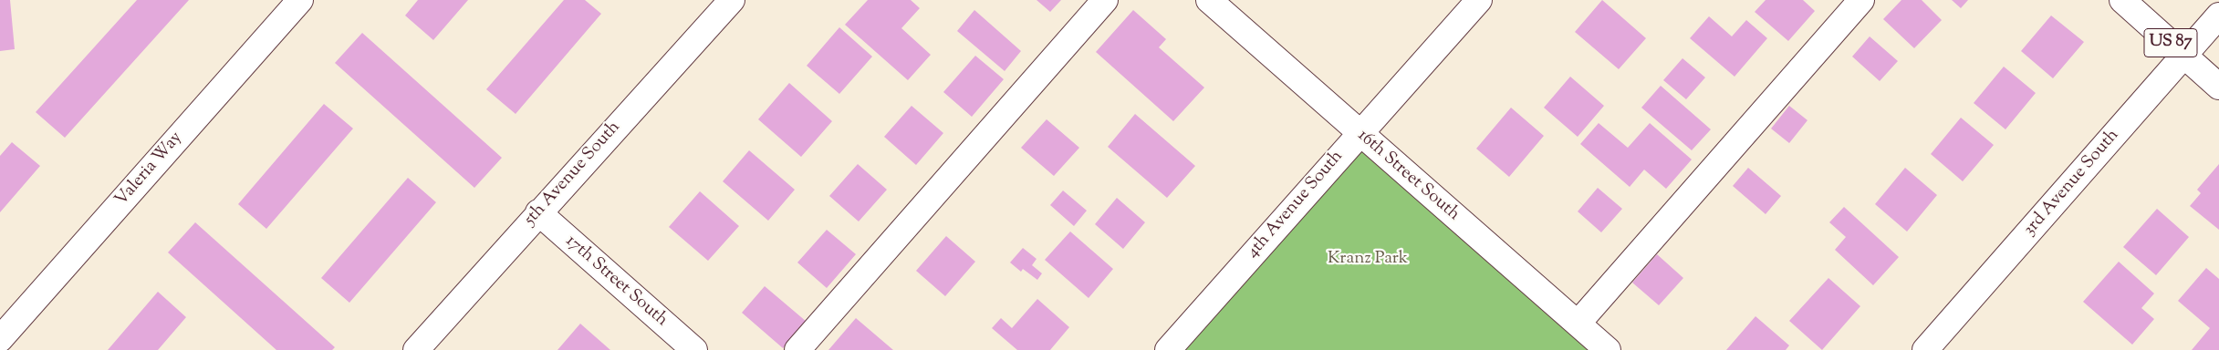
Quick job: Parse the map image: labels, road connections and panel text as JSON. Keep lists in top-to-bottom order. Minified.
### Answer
{"streets":{"street":["US 87","Valeria Way","5th Avenue South","16th Street South","3rd Avenue South","4th Avenue South","17th Street South"]},"crossings":[["US 87","3rd Avenue South"],["5th Avenue South","17th Street South"],["16th Street South","4th Avenue South"]],"parks":["Kranz Park"]}
